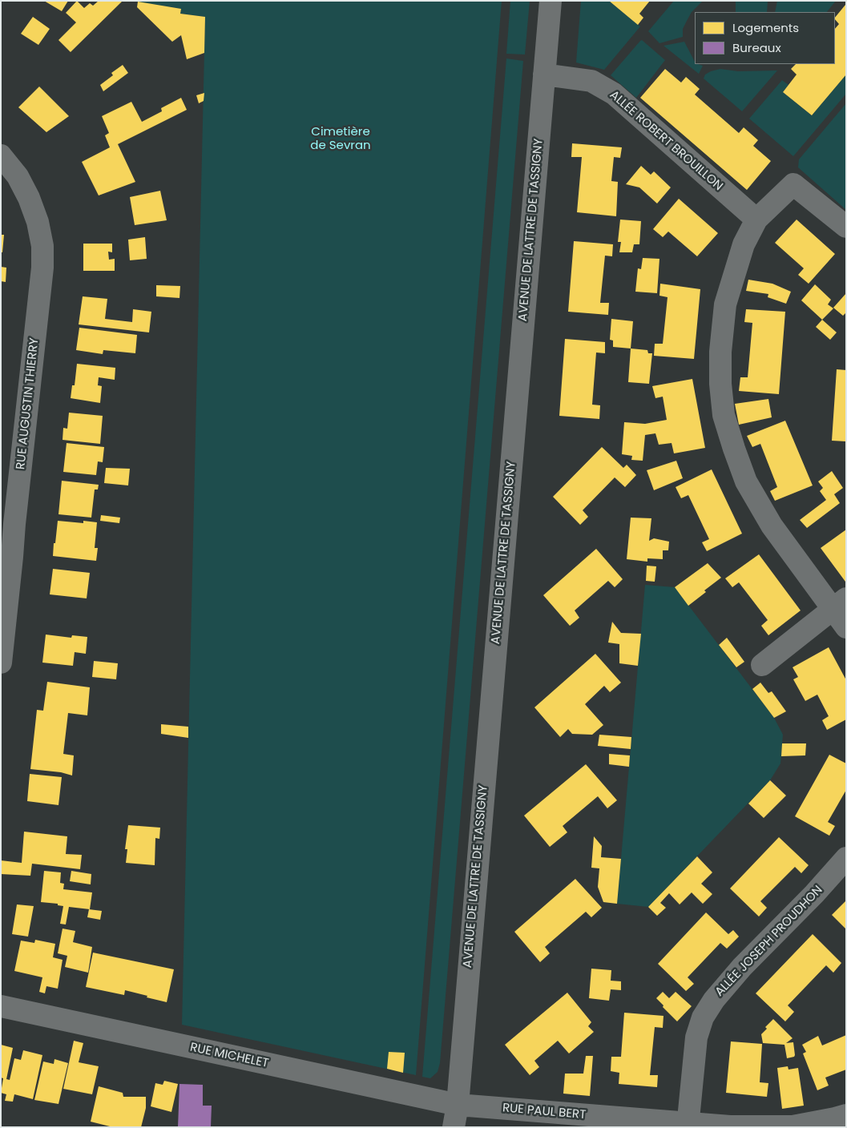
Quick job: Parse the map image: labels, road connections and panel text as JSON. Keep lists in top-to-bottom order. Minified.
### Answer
{"streets":{"street":["ALLÉE ROBERT BROUILLON","AVENUE DE LATTRE DE TASSIGNY","RUE AUGUSTIN THIERRY","ALLÉE JOSEPH PROUDHON","RUE MICHELET","RUE PAUL BERT"]},"crossings":[["ALLÉE ROBERT BROUILLON","AVENUE DE LATTRE DE TASSIGNY"],["AVENUE DE LATTRE DE TASSIGNY","RUE MICHELET"],["AVENUE DE LATTRE DE TASSIGNY","RUE PAUL BERT"],["ALLÉE JOSEPH PROUDHON","RUE PAUL BERT"],["RUE MICHELET","RUE PAUL BERT"]],"parks":["Cimetière de Sevran"],"legend":["Logements","Bureaux"]}
